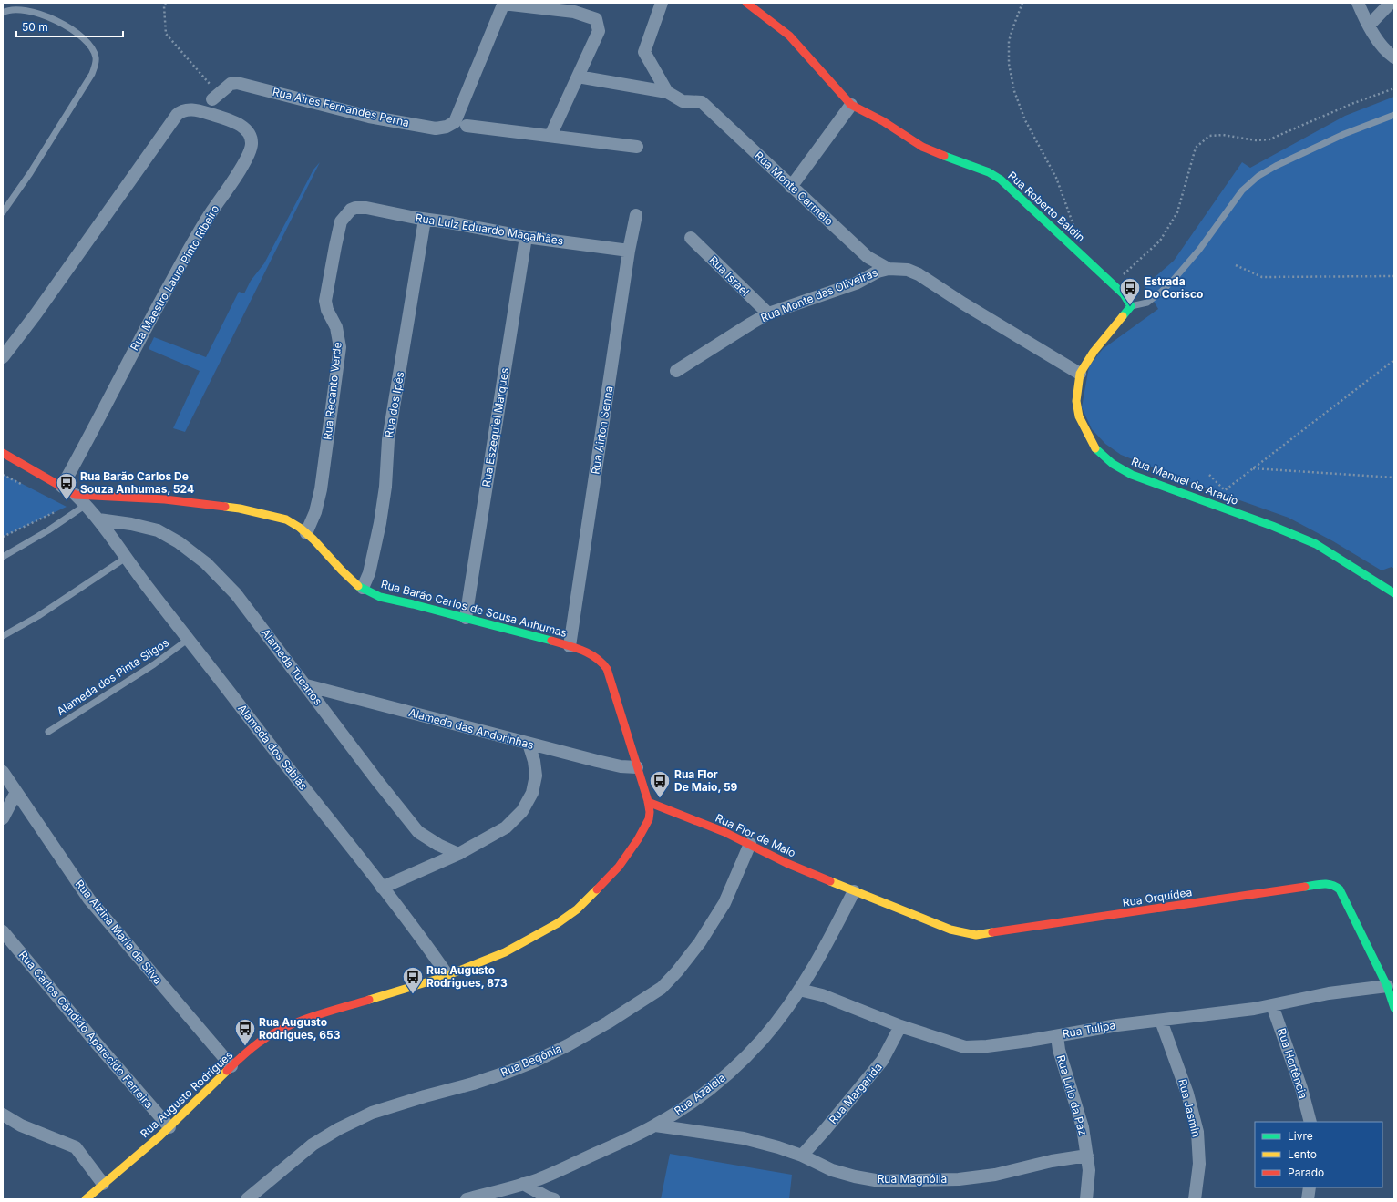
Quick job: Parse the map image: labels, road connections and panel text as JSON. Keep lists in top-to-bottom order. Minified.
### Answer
{"streets":{"street":["Rua Aires Fernandes Perna","Rua Monte Carmelo","Rua Roberto Baldin","Rua Luiz Eduardo Magalhães","Rua Israel","Rua Maestro Lauro Pinto Ribeiro","Rua Monte das Oliveiras","Rua Recanto Verde","Rua dos Ipês","Rua Eszequiel Marques","Rua Airton Senna","Rua Manuel de Araujo","Rua Barão Carlos de Sousa Anhumas","Alameda Tucanos","Alameda das Andorinhas","Alameda dos Sabiás","Rua Flor de Maio","Rua Orquídea","Rua Alzina Maria da Silva","Rua Carlos Cândido Aparecido Ferreira","Rua Tulipa","Rua Begônia","Rua Hortência","Rua Margarida","Rua Augusto Rodrigues","Rua Azaleia","Rua Lírio da Paz","Rua Jasmin","Rua Magnólia"],"lane":["Alameda dos Pinta Silgos"]},"crossings":[["Rua Monte Carmelo","Rua Monte das Oliveiras"],["Rua Luiz Eduardo Magalhães","Rua Recanto Verde"],["Rua Luiz Eduardo Magalhães","Rua dos Ipês"],["Rua Luiz Eduardo Magalhães","Rua Eszequiel Marques"],["Rua Luiz Eduardo Magalhães","Rua Airton Senna"],["Rua Israel","Rua Monte das Oliveiras"],["Rua Maestro Lauro Pinto Ribeiro","Rua Barão Carlos de Sousa Anhumas"],["Rua Monte das Oliveiras","Rua Manuel de Araujo"],["Rua Recanto Verde","Rua Barão Carlos de Sousa Anhumas"],["Rua dos Ipês","Rua Barão Carlos de Sousa Anhumas"],["Rua Eszequiel Marques","Rua Barão Carlos de Sousa Anhumas"],["Rua Airton Senna","Rua Barão Carlos de Sousa Anhumas"],["Rua Barão Carlos de Sousa Anhumas","Alameda das Andorinhas"],["Rua Barão Carlos de Sousa Anhumas","Alameda dos Sabiás"],["Rua Barão Carlos de Sousa Anhumas","Rua Augusto Rodrigues"],["Alameda Tucanos","Alameda das Andorinhas"],["Alameda Tucanos","Alameda dos Sabiás"],["Alameda dos Pinta Silgos","Alameda dos Sabiás"],["Alameda das Andorinhas","Rua Augusto Rodrigues"],["Alameda dos Sabiás","Rua Augusto Rodrigues"],["Rua Flor de Maio","Rua Orquídea"],["Rua Flor de Maio","Rua Begônia"],["Rua Flor de Maio","Rua Augusto Rodrigues"],["Rua Flor de Maio","Rua Azaleia"],["Rua Orquídea","Rua Tulipa"],["Rua Orquídea","Rua Azaleia"],["Rua Alzina Maria da Silva","Rua Augusto Rodrigues"],["Rua Carlos Cândido Aparecido Ferreira","Rua Augusto Rodrigues"],["Rua Tulipa","Rua Hortência"],["Rua Tulipa","Rua Margarida"],["Rua Tulipa","Rua Azaleia"],["Rua Tulipa","Rua Lírio da Paz"],["Rua Tulipa","Rua Jasmin"],["Rua Margarida","Rua Magnólia"],["Rua Azaleia","Rua Magnólia"],["Rua Lírio da Paz","Rua Magnólia"]],"places":{"bus stop":["Estrada Do Corisco","Rua Barão Carlos De Souza Anhumas, 524","Rua Flor De Maio, 59","Rua Augusto Rodrigues, 873","Rua Augusto Rodrigues, 653"]},"legend":["Livre","Lento","Parado"],"scale_bar":"50 m"}
